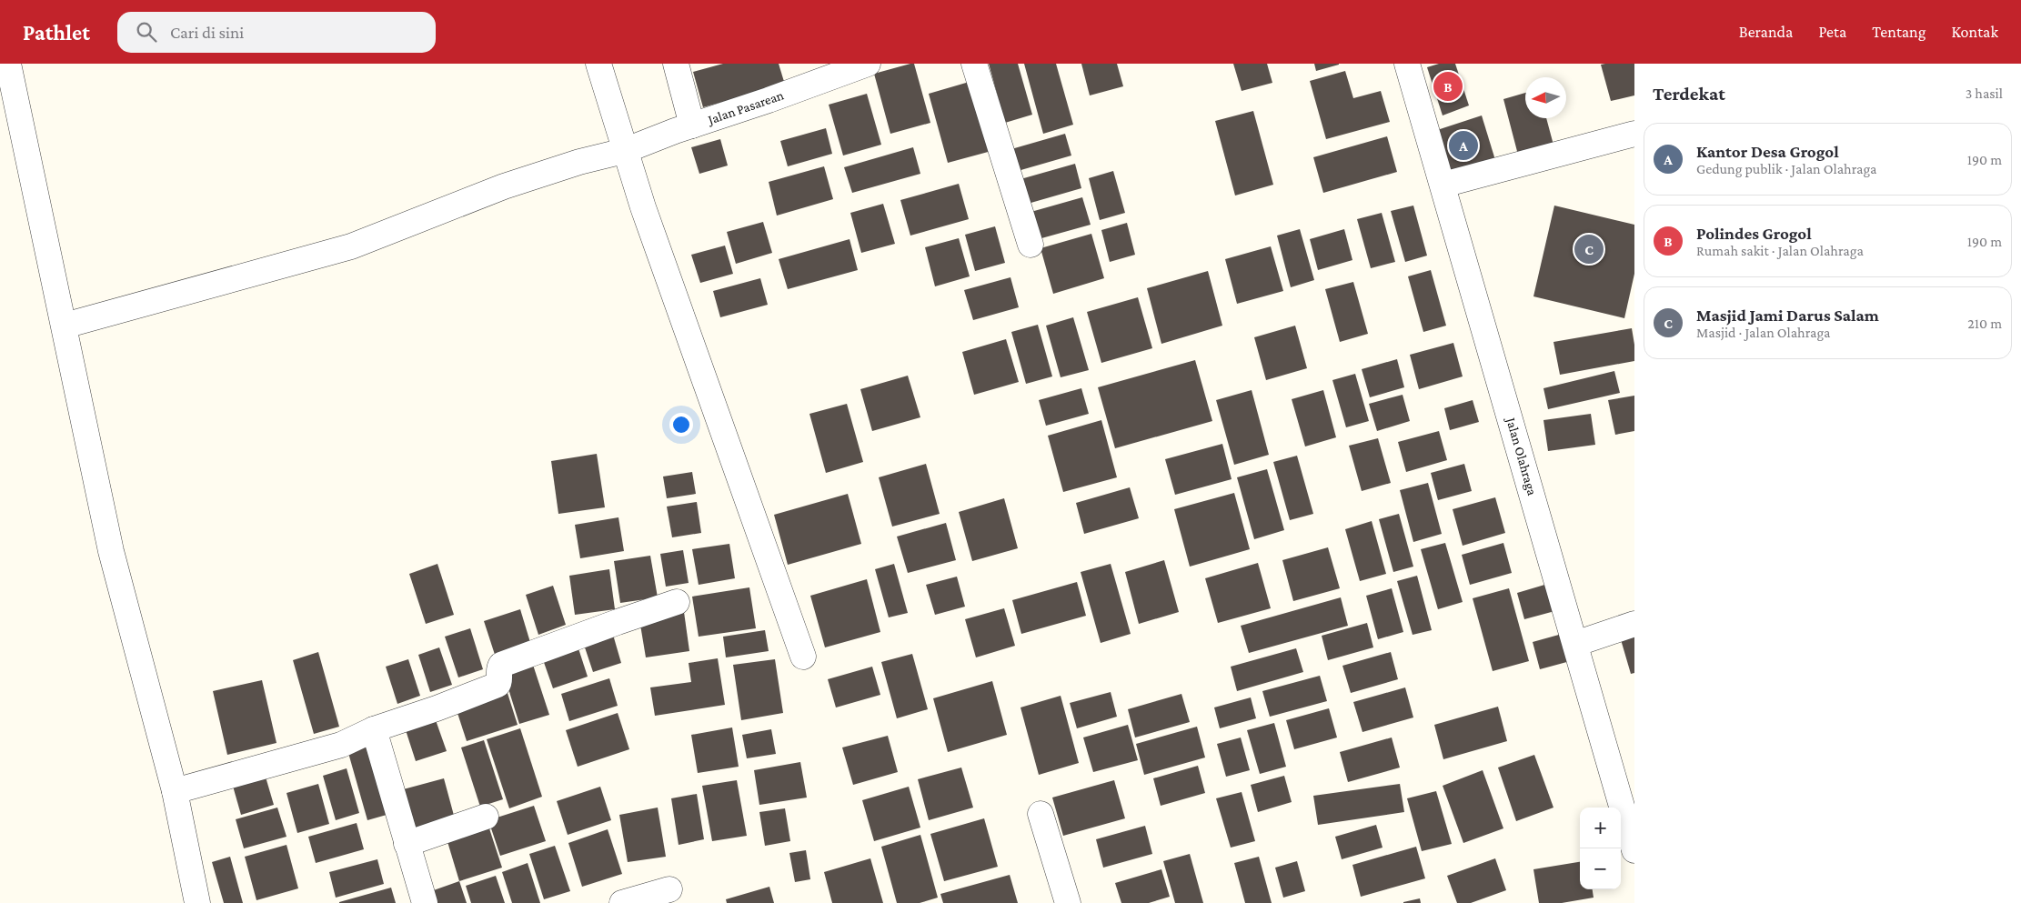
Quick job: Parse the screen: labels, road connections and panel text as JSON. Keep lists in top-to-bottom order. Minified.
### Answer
{"streets":{"street":["Jalan Pasarean","Jalan Olahraga"]},"north":"left","page":{"header":"Pathlet","search":"Cari di sini","nav":["Beranda","Peta","Tentang","Kontak"],"heading":["Terdekat","3 hasil"],"pins":["B","A","C"],"list":[{"mark":"A","name":"Kantor Desa Grogol","note":"Gedung publik · Jalan Olahraga","value":"190 m"},{"mark":"B","name":"Polindes Grogol","note":"Rumah sakit · Jalan Olahraga","value":"190 m"},{"mark":"C","name":"Masjid Jami Darus Salam","note":"Masjid · Jalan Olahraga","value":"210 m"}],"map_buttons":["+","−"]}}
